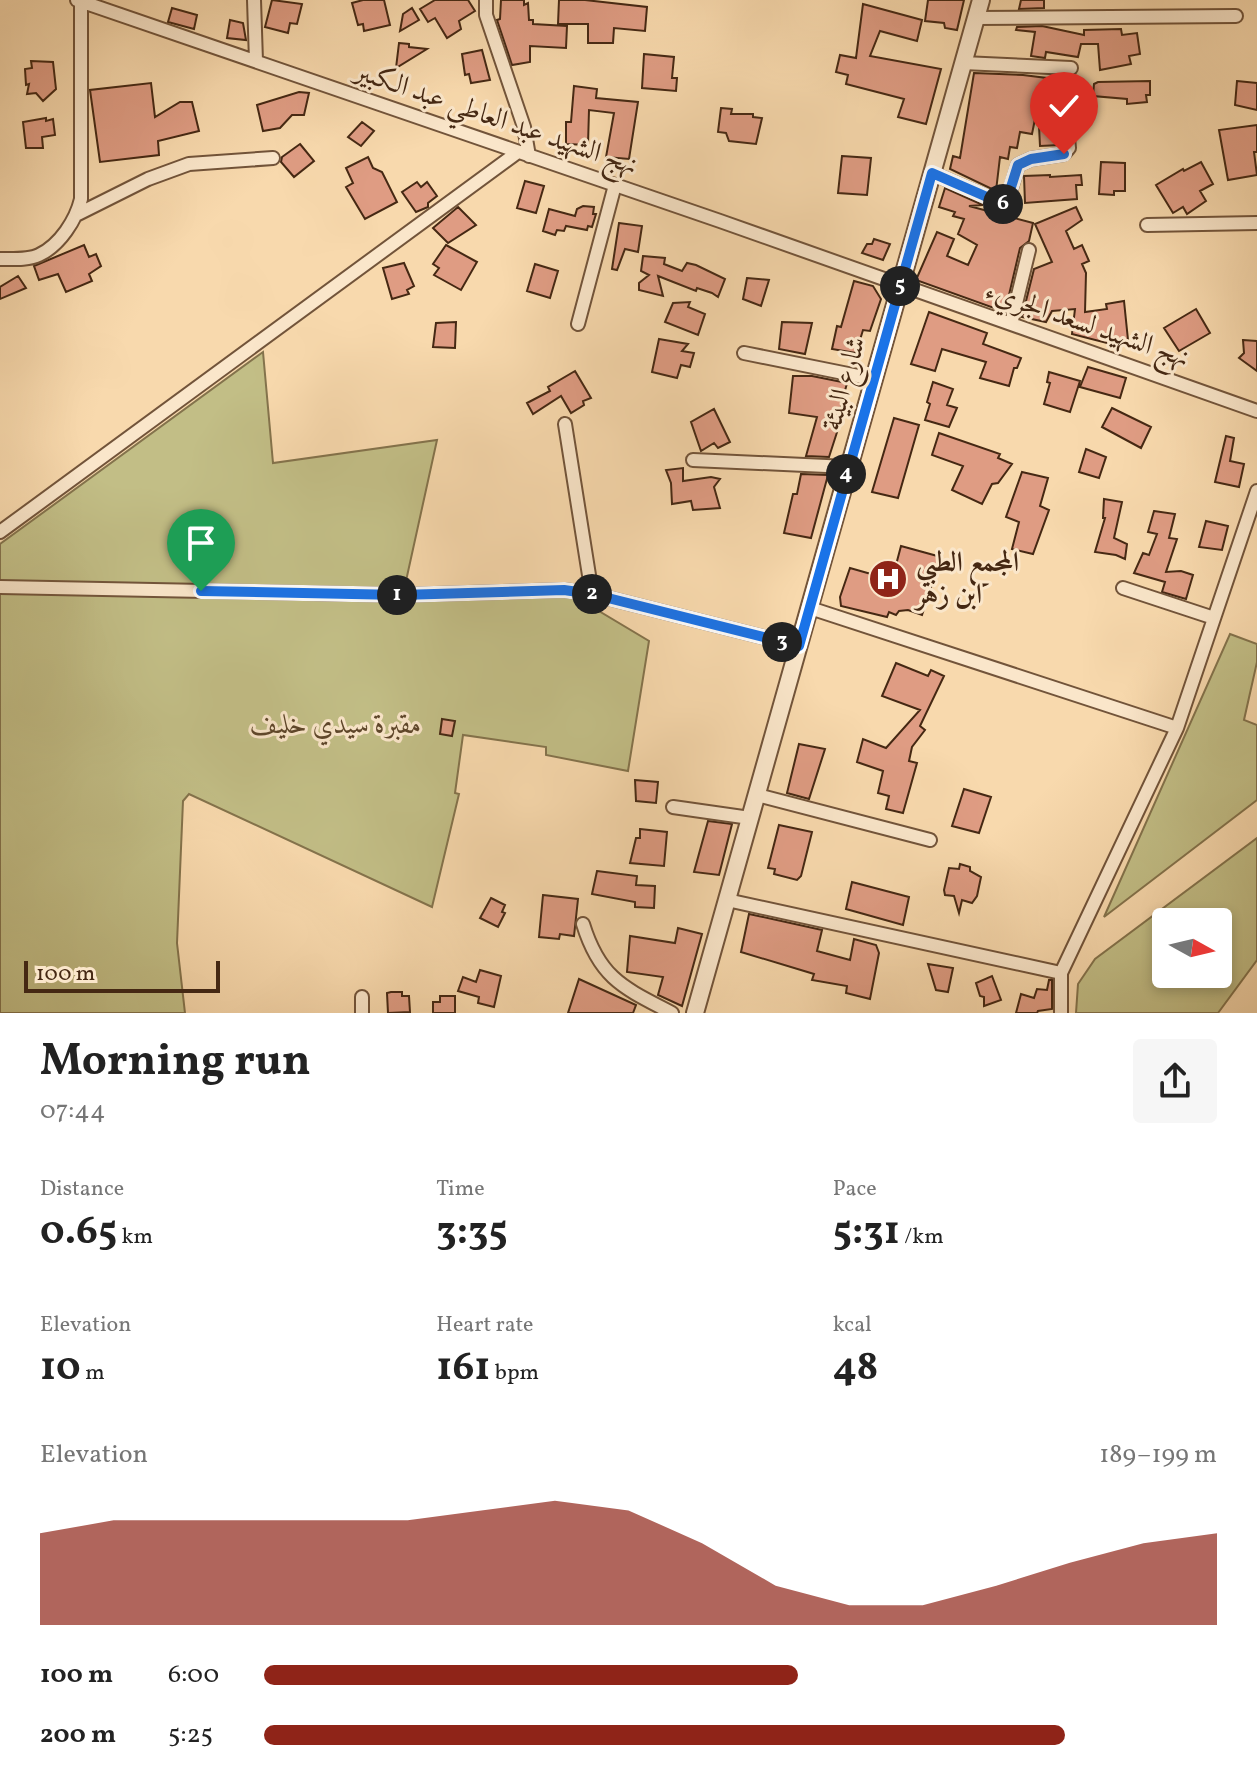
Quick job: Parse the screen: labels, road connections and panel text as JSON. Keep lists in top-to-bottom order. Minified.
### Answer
{"streets":{"street":["نهج الشهيد عبد العاطي عبد الكبير","نهج الشهيد لسعد الجريء","شارع البيئة"]},"crossings":[["نهج الشهيد عبد العاطي عبد الكبير","نهج الشهيد لسعد الجريء"],["نهج الشهيد عبد العاطي عبد الكبير","شارع البيئة"],["نهج الشهيد لسعد الجريء","شارع البيئة"]],"parks":["مقبرة سيدي خليف"],"places":{"hospital":["المجمع الطبي ابن زهر"]},"scale_bar":"100 m","north":"right","page":{"pins":["6","5","4","2","1","3"],"scale":"100 m","heading":["Morning run","07:44"],"stats":[["Distance","0.65 km"],["Time","3:35"],["Pace","5:31 /km"],["Elevation","10 m"],["Heart rate","161 bpm"],["kcal","48"]],"chart":["Elevation","189–199 m"],"list":[{"name":"100 m","note":"6:00"},{"name":"200 m","note":"5:25"}]}}
